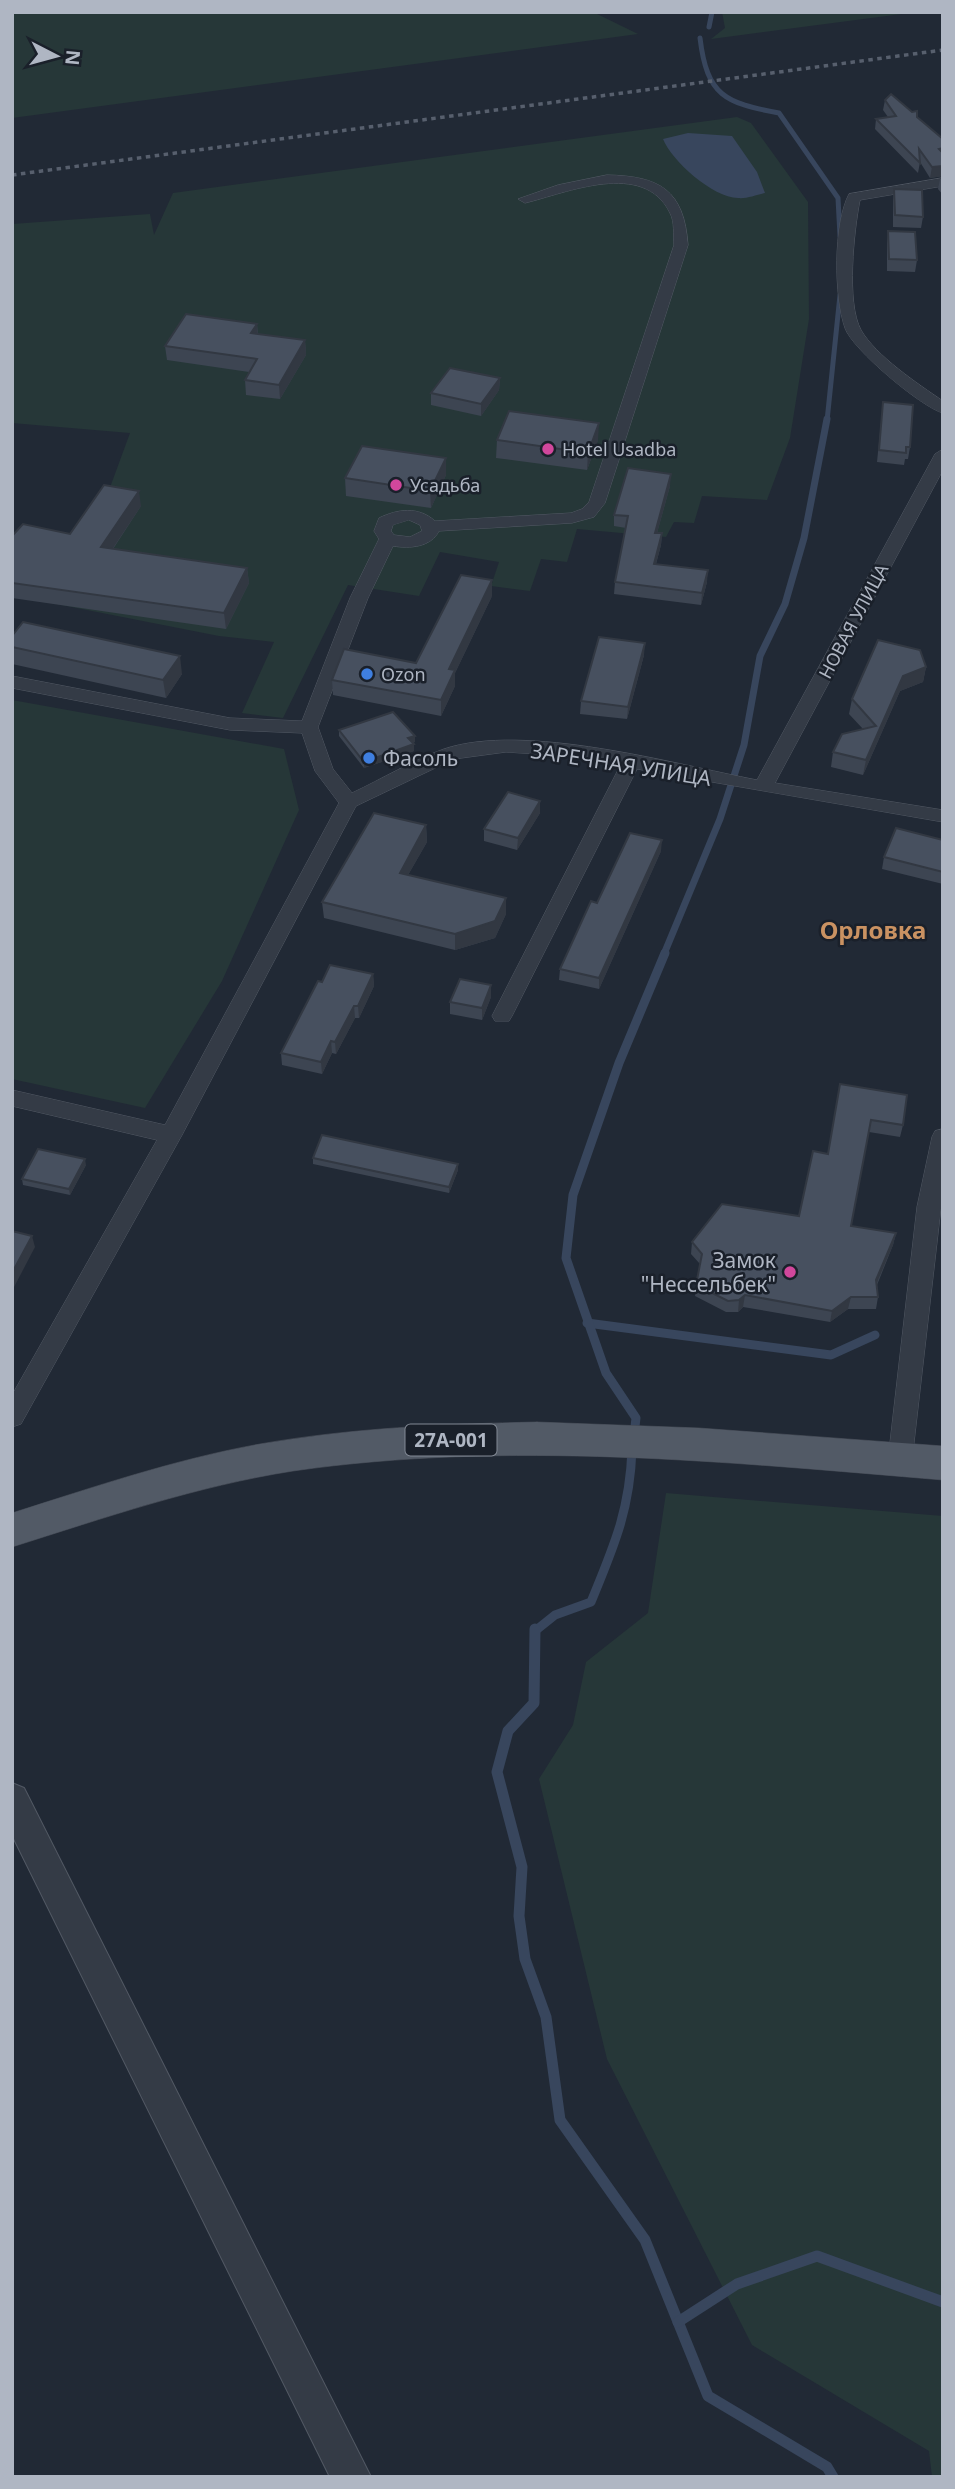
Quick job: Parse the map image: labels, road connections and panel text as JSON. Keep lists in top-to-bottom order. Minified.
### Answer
{"streets":{"main road":["27А-001"],"street":["НОВАЯ УЛИЦА","ЗАРЕЧНАЯ УЛИЦА"]},"crossings":[["НОВАЯ УЛИЦА","ЗАРЕЧНАЯ УЛИЦА"]],"districts":["Орловка"],"places":["Hotel Usadba","Усадьба","Ozon","Фасоль","Замок \"Нессельбек\""],"north":"right"}
